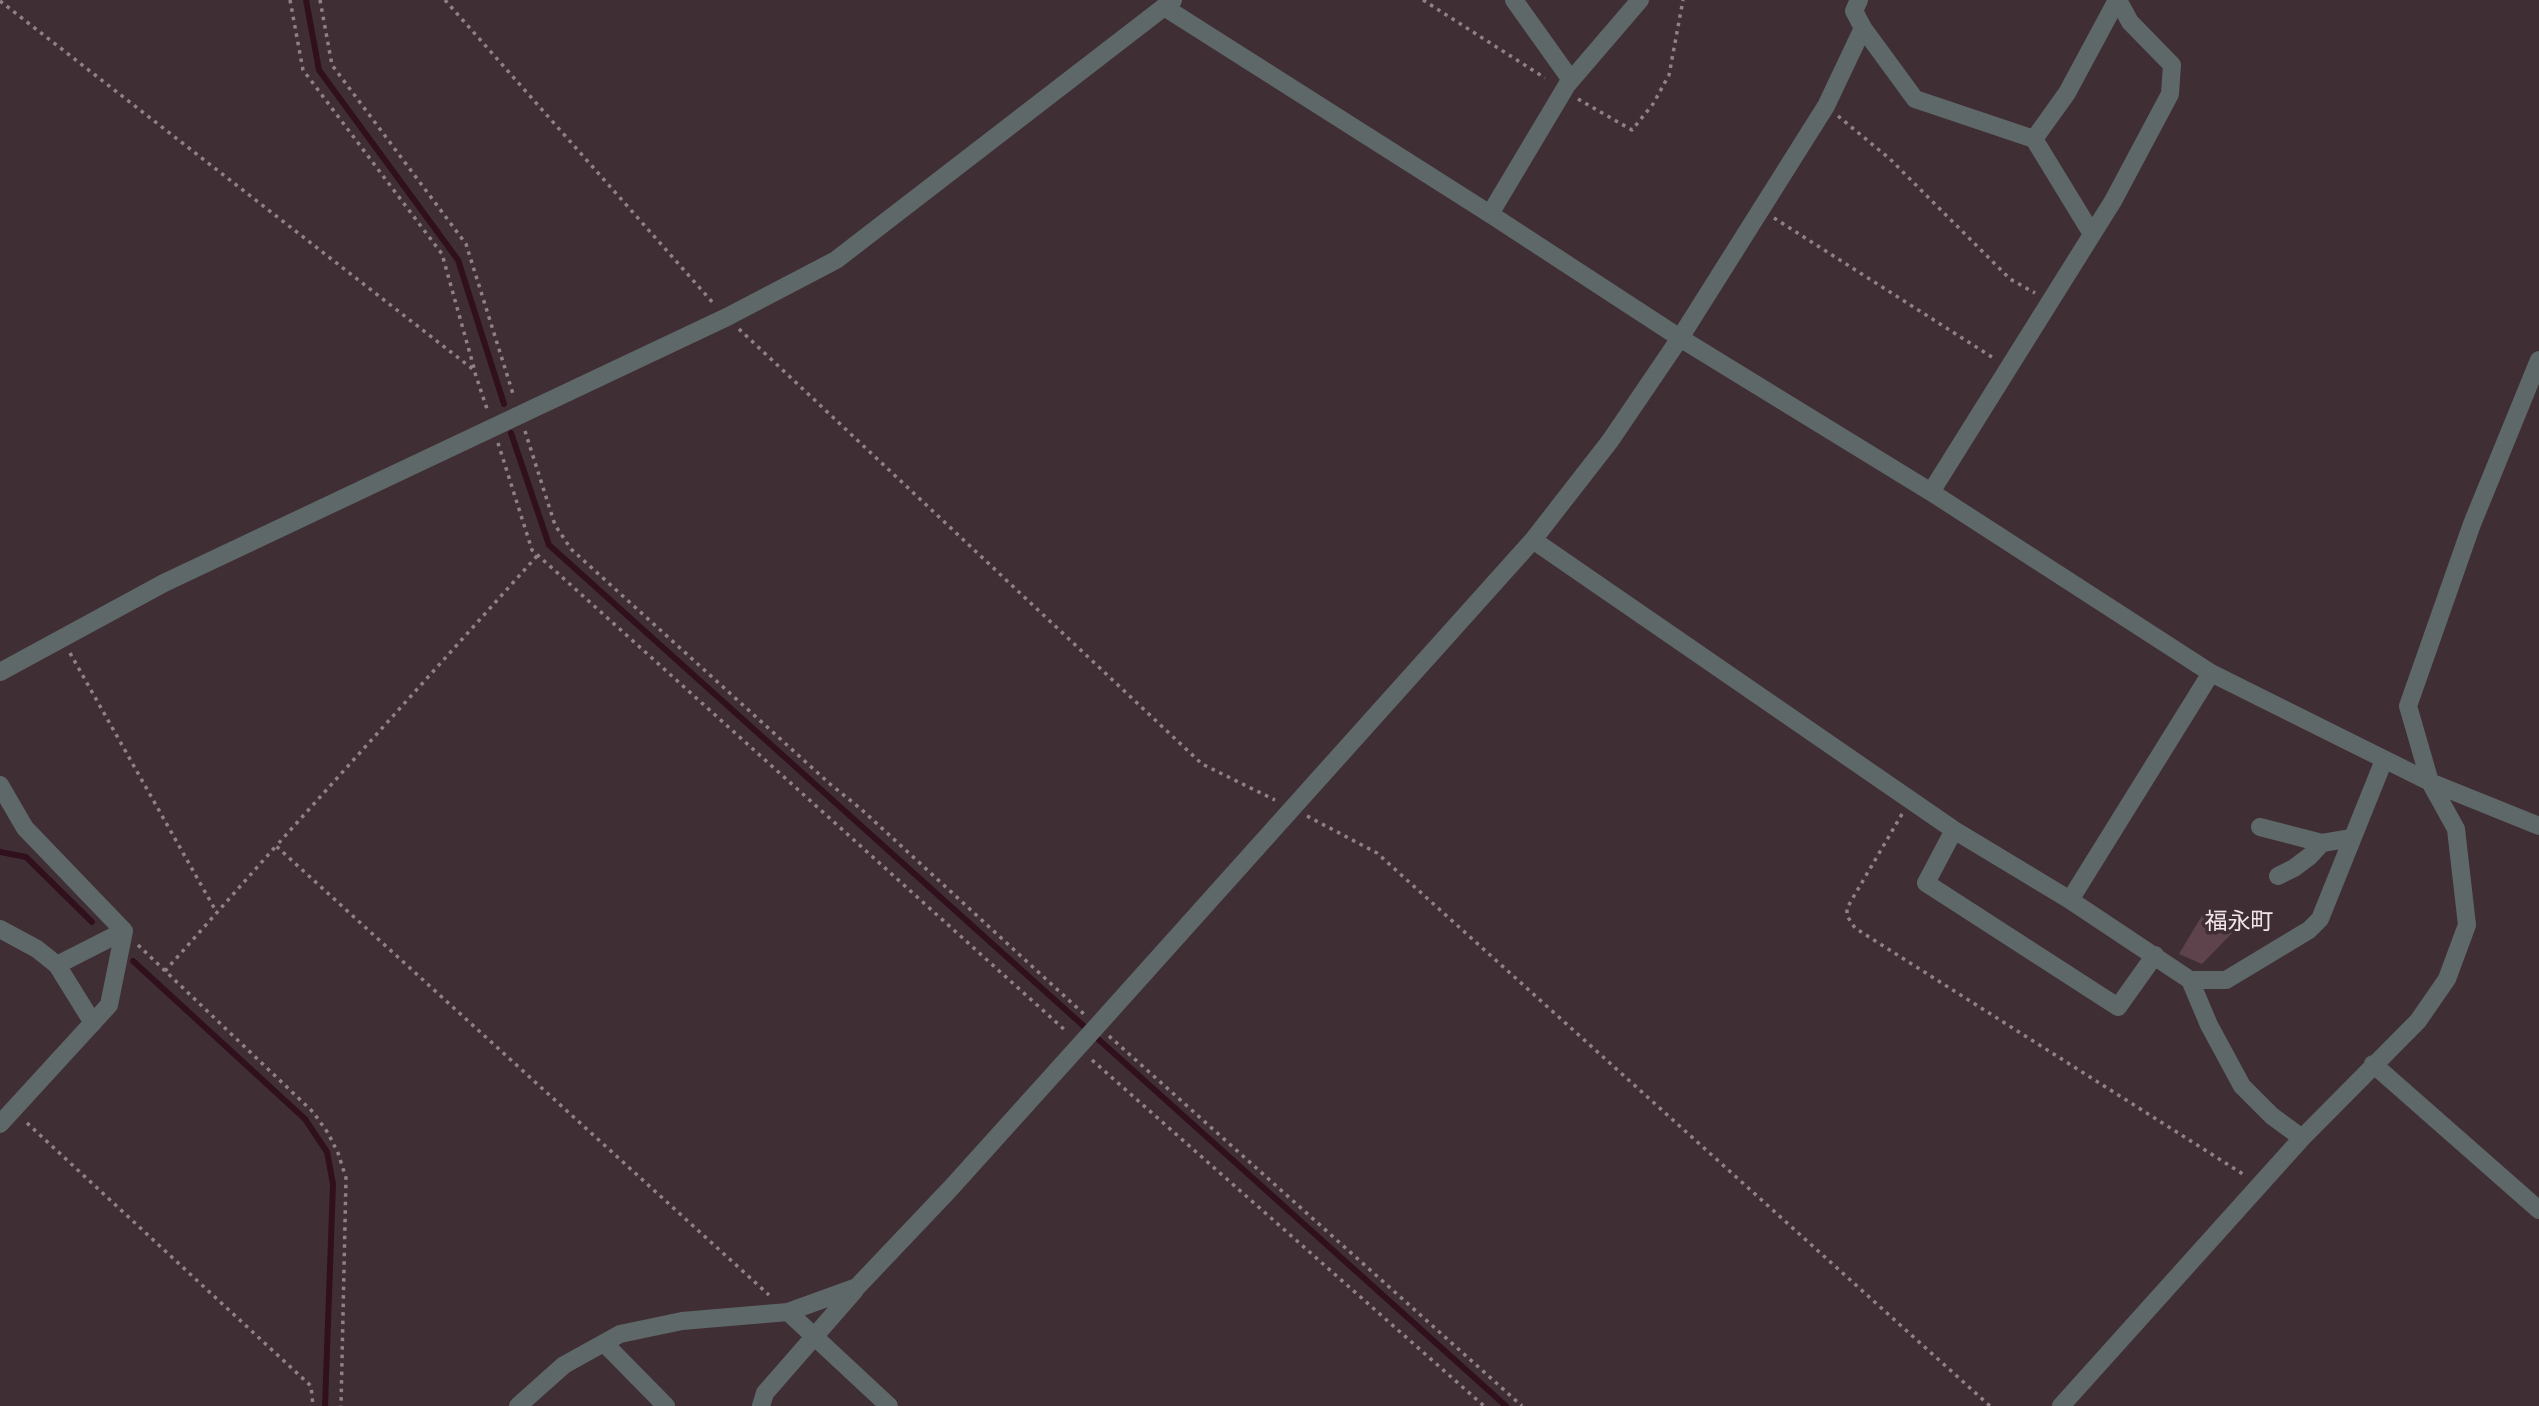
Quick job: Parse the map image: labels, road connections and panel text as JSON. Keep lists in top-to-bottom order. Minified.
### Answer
{"districts":["福永町"]}
